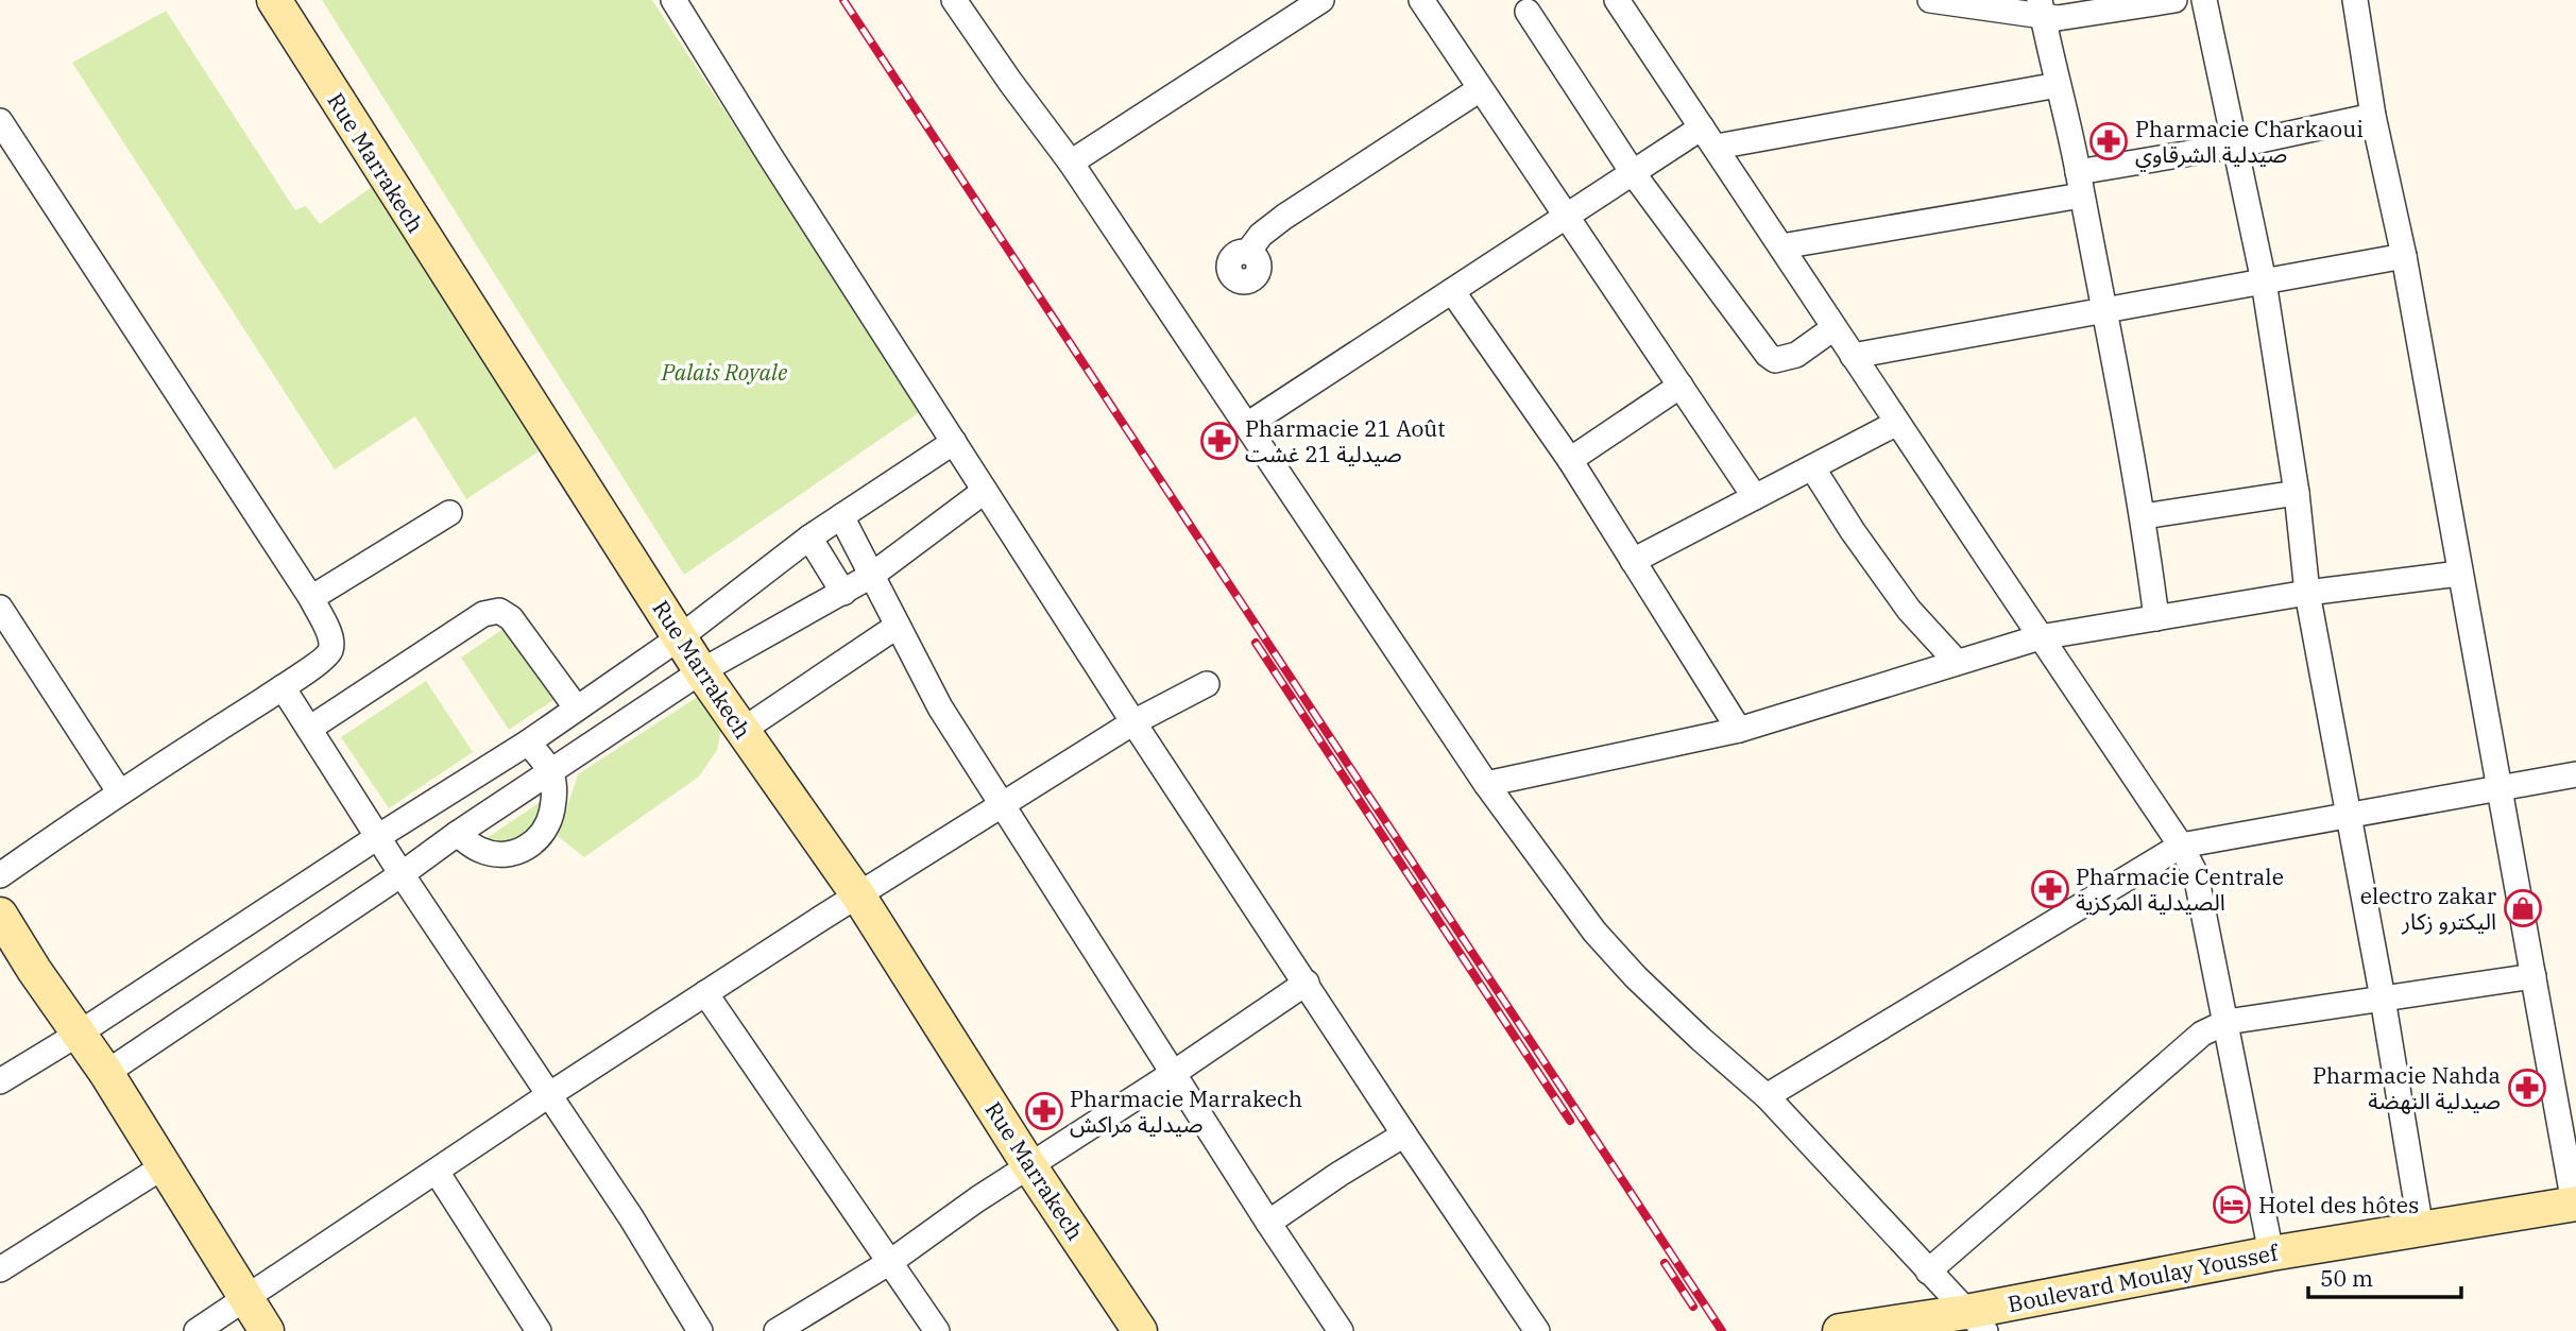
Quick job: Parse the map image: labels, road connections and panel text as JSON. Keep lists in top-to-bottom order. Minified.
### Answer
{"streets":{"street":["Rue Marrakech","Boulevard Moulay Youssef"]},"parks":["Palais Royale"],"places":{"pharmacy":["Pharmacie Charkaoui صيدلية الشرقاوي","Pharmacie 21 Août صيدلية 21 غشت","Pharmacie Centrale الصيدلية المركزية","Pharmacie Nahda صيدلية النهضة","Pharmacie Marrakech صيدلية مراكش"],"shop":["electro zakar اليكترو زكار"],"hotel":["Hotel des hôtes"]},"scale_bar":"50 m"}
